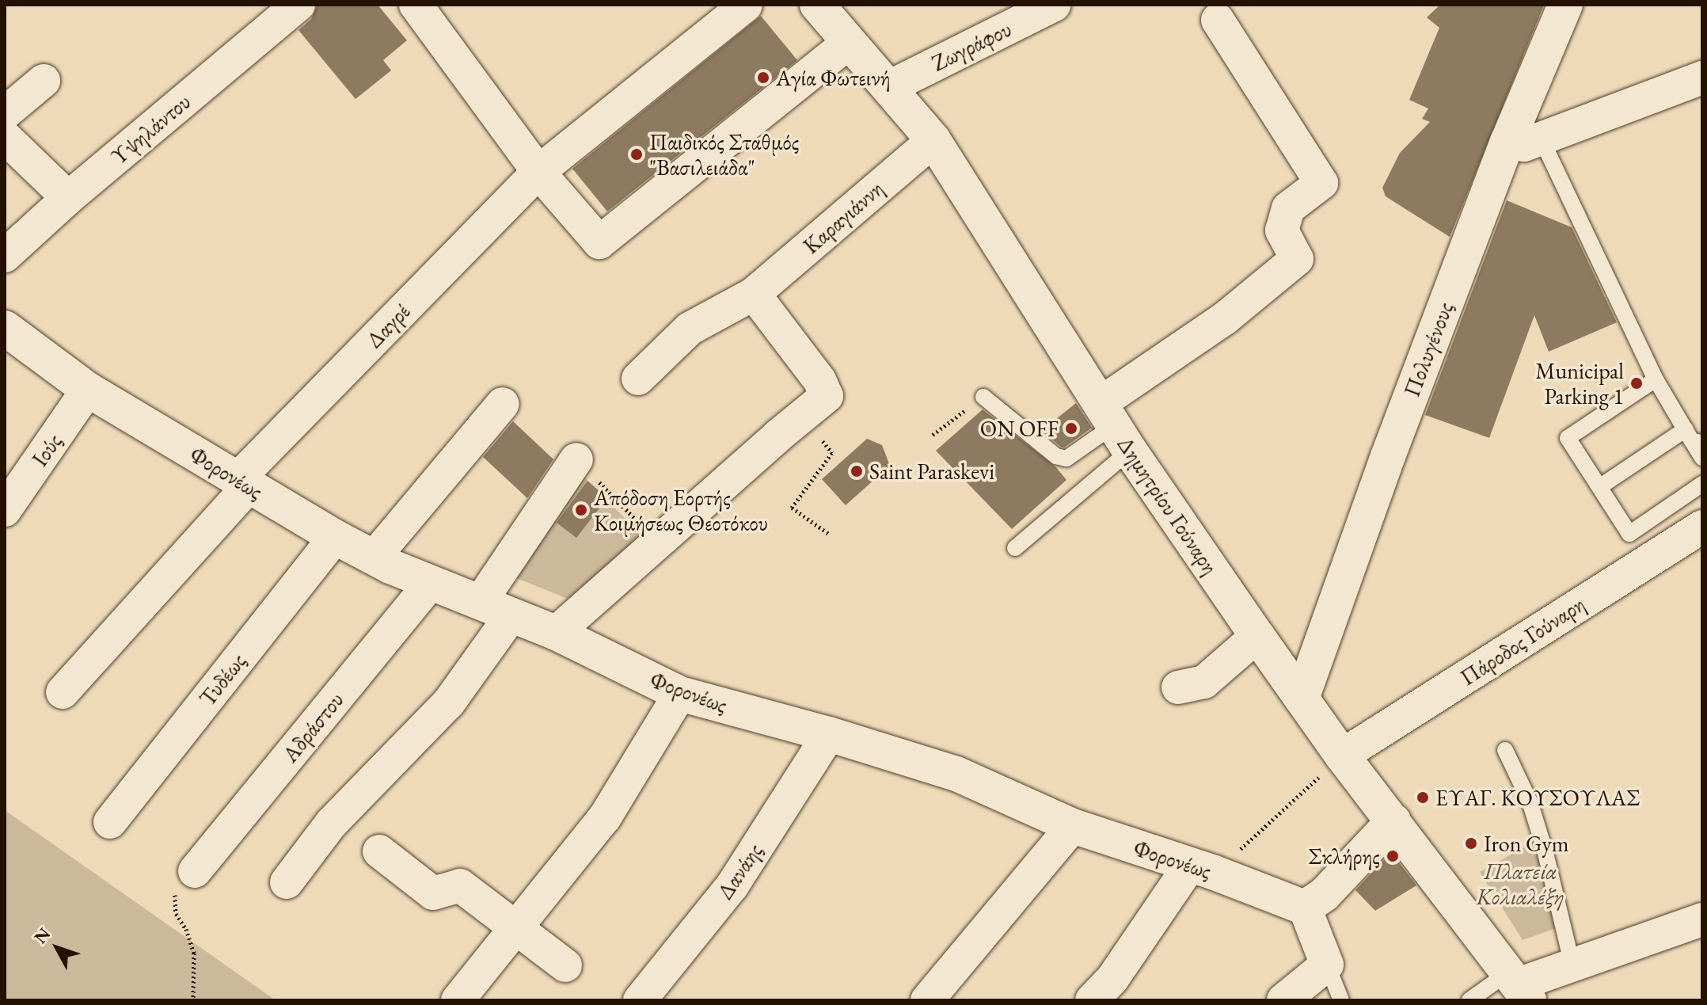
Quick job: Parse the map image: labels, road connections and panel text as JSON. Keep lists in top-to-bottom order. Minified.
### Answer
{"streets":{"street":["Ζωγράφου","Υψηλάντου","Καραγιάννη","Δαγρέ","Πολυγένους","Ιούς","Φορονέως","Δημητρίου Γούναρη","Πάροδος Γούναρη","Τυδέως","Αδράστου","Δανάης"]},"crossings":[["Ζωγράφου","Δημητρίου Γούναρη"],["Καραγιάννη","Δημητρίου Γούναρη"],["Δαγρέ","Φορονέως"],["Πολυγένους","Δημητρίου Γούναρη"],["Ιούς","Φορονέως"],["Φορονέως","Τυδέως"],["Φορονέως","Αδράστου"],["Φορονέως","Δανάης"],["Δημητρίου Γούναρη","Πάροδος Γούναρη"]],"parks":["Πλατεία Κολιαλέξη"],"places":["Αγία Φωτεινή","Παιδικός Σταθμός \"Βασιλειάδα\"","Municipal Parking 1","ON OFF","Saint Paraskevi","Απόδοση Εορτής Κοιμήσεως Θεοτόκου","ΕΥΑΓ. ΚΟΥΣΟΥΛΑΣ","Iron Gym","Σκλήρης"],"north":"top left"}
